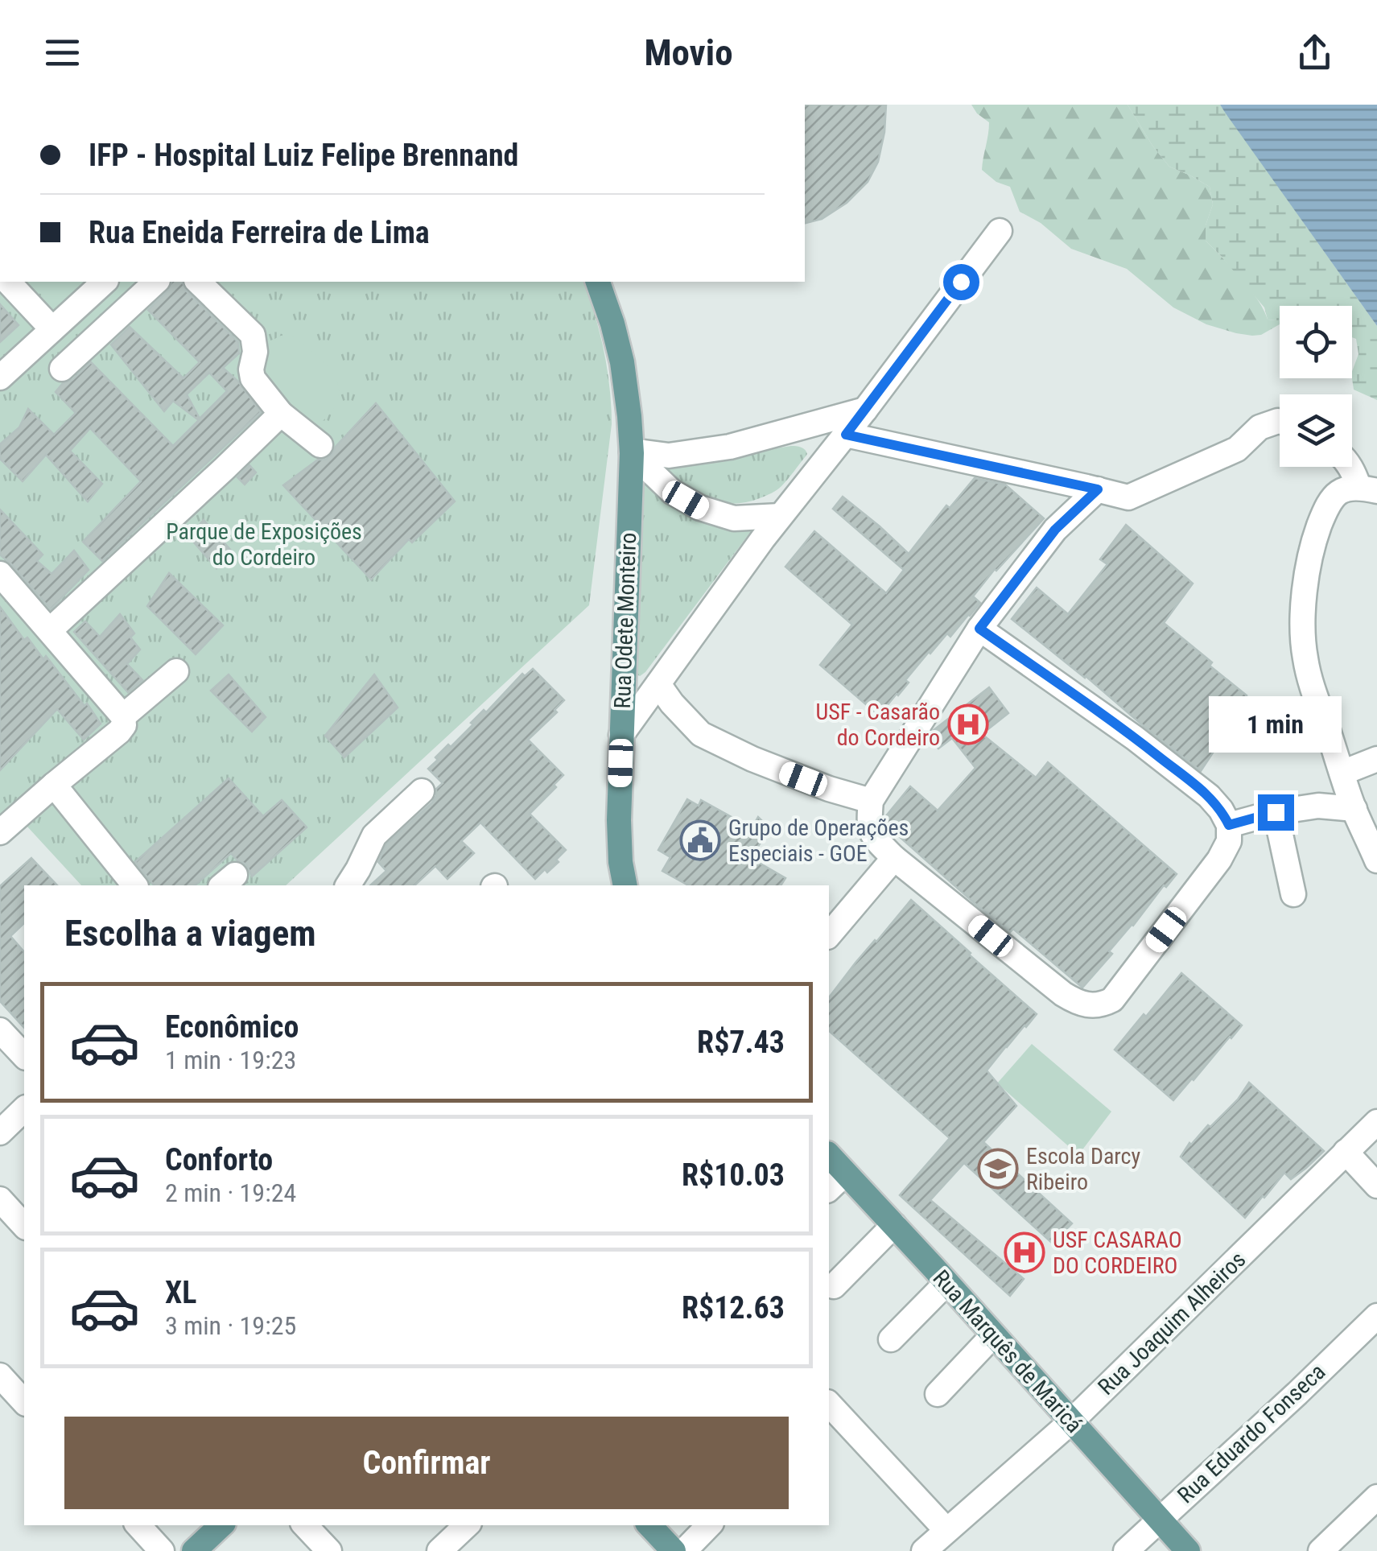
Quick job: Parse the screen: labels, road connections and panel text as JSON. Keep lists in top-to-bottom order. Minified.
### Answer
{"streets":{"main road":["Rua Odete Monteiro","Rua Marquês de Maricá"],"street":["Rua Joaquim Alheiros","Rua Eduardo Fonseca"]},"crossings":[["Rua Joaquim Alheiros","Rua Marquês de Maricá"],["Rua Marquês de Maricá","Rua Eduardo Fonseca"]],"parks":["Parque de Exposições do Cordeiro"],"places":{"hospital":["USF - Casarão do Cordeiro","USF CASARAO DO CORDEIRO"],"public building":["Grupo de Operações Especiais - GOE"],"school or university":["Escola Darcy Ribeiro"]},"page":{"header":"Movio","banner":["IFP - Hospital Luiz Felipe Brennand","Rua Eneida Ferreira de Lima"],"bubble":"1 min","heading":"Escolha a viagem","list":[{"name":"Econômico","note":"1 min · 19:23","value":"R$7.43"},{"name":"Conforto","note":"2 min · 19:24","value":"R$10.03"},{"name":"XL","note":"3 min · 19:25","value":"R$12.63"}],"buttons":"Confirmar"}}
